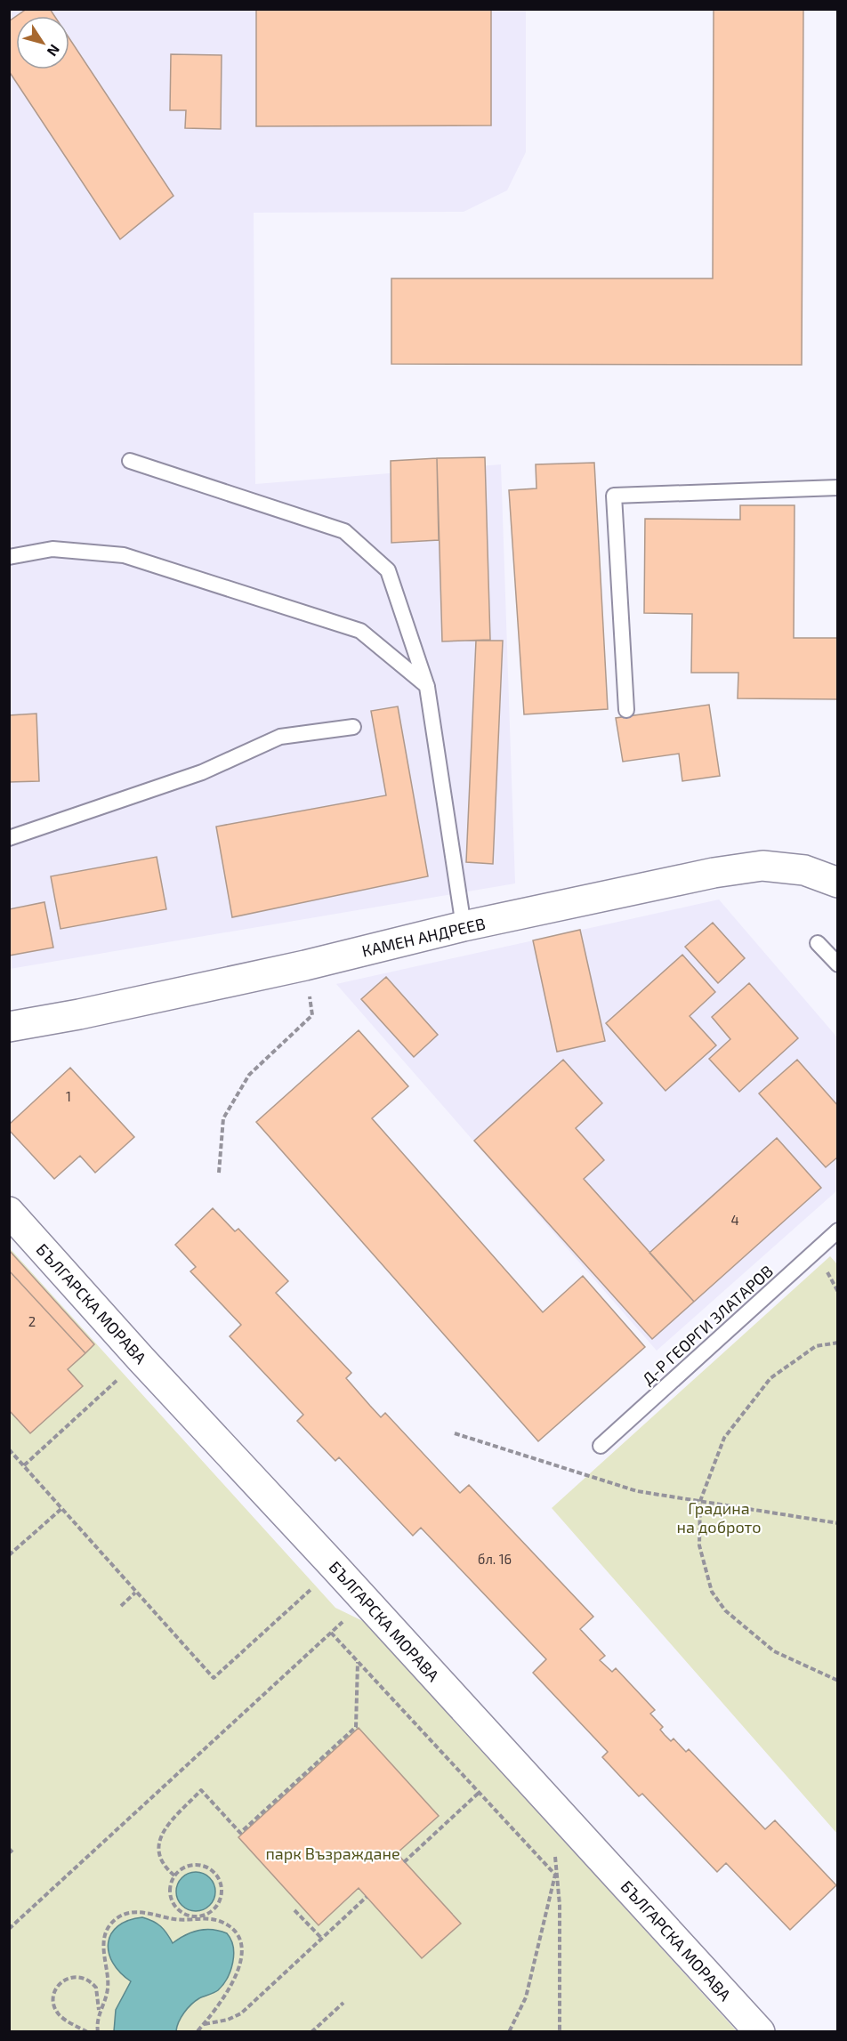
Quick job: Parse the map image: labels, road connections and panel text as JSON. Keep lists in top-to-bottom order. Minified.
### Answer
{"streets":{"street":["КАМЕН АНДРЕЕВ","БЪЛГАРСКА МОРАВА"],"lane":["Д-Р ГЕОРГИ ЗЛАТАРОВ"]},"parks":["Градина на доброто","парк Възраждане"],"house_numbers":["1","4","2","бл. 16"],"north":"bottom right"}
